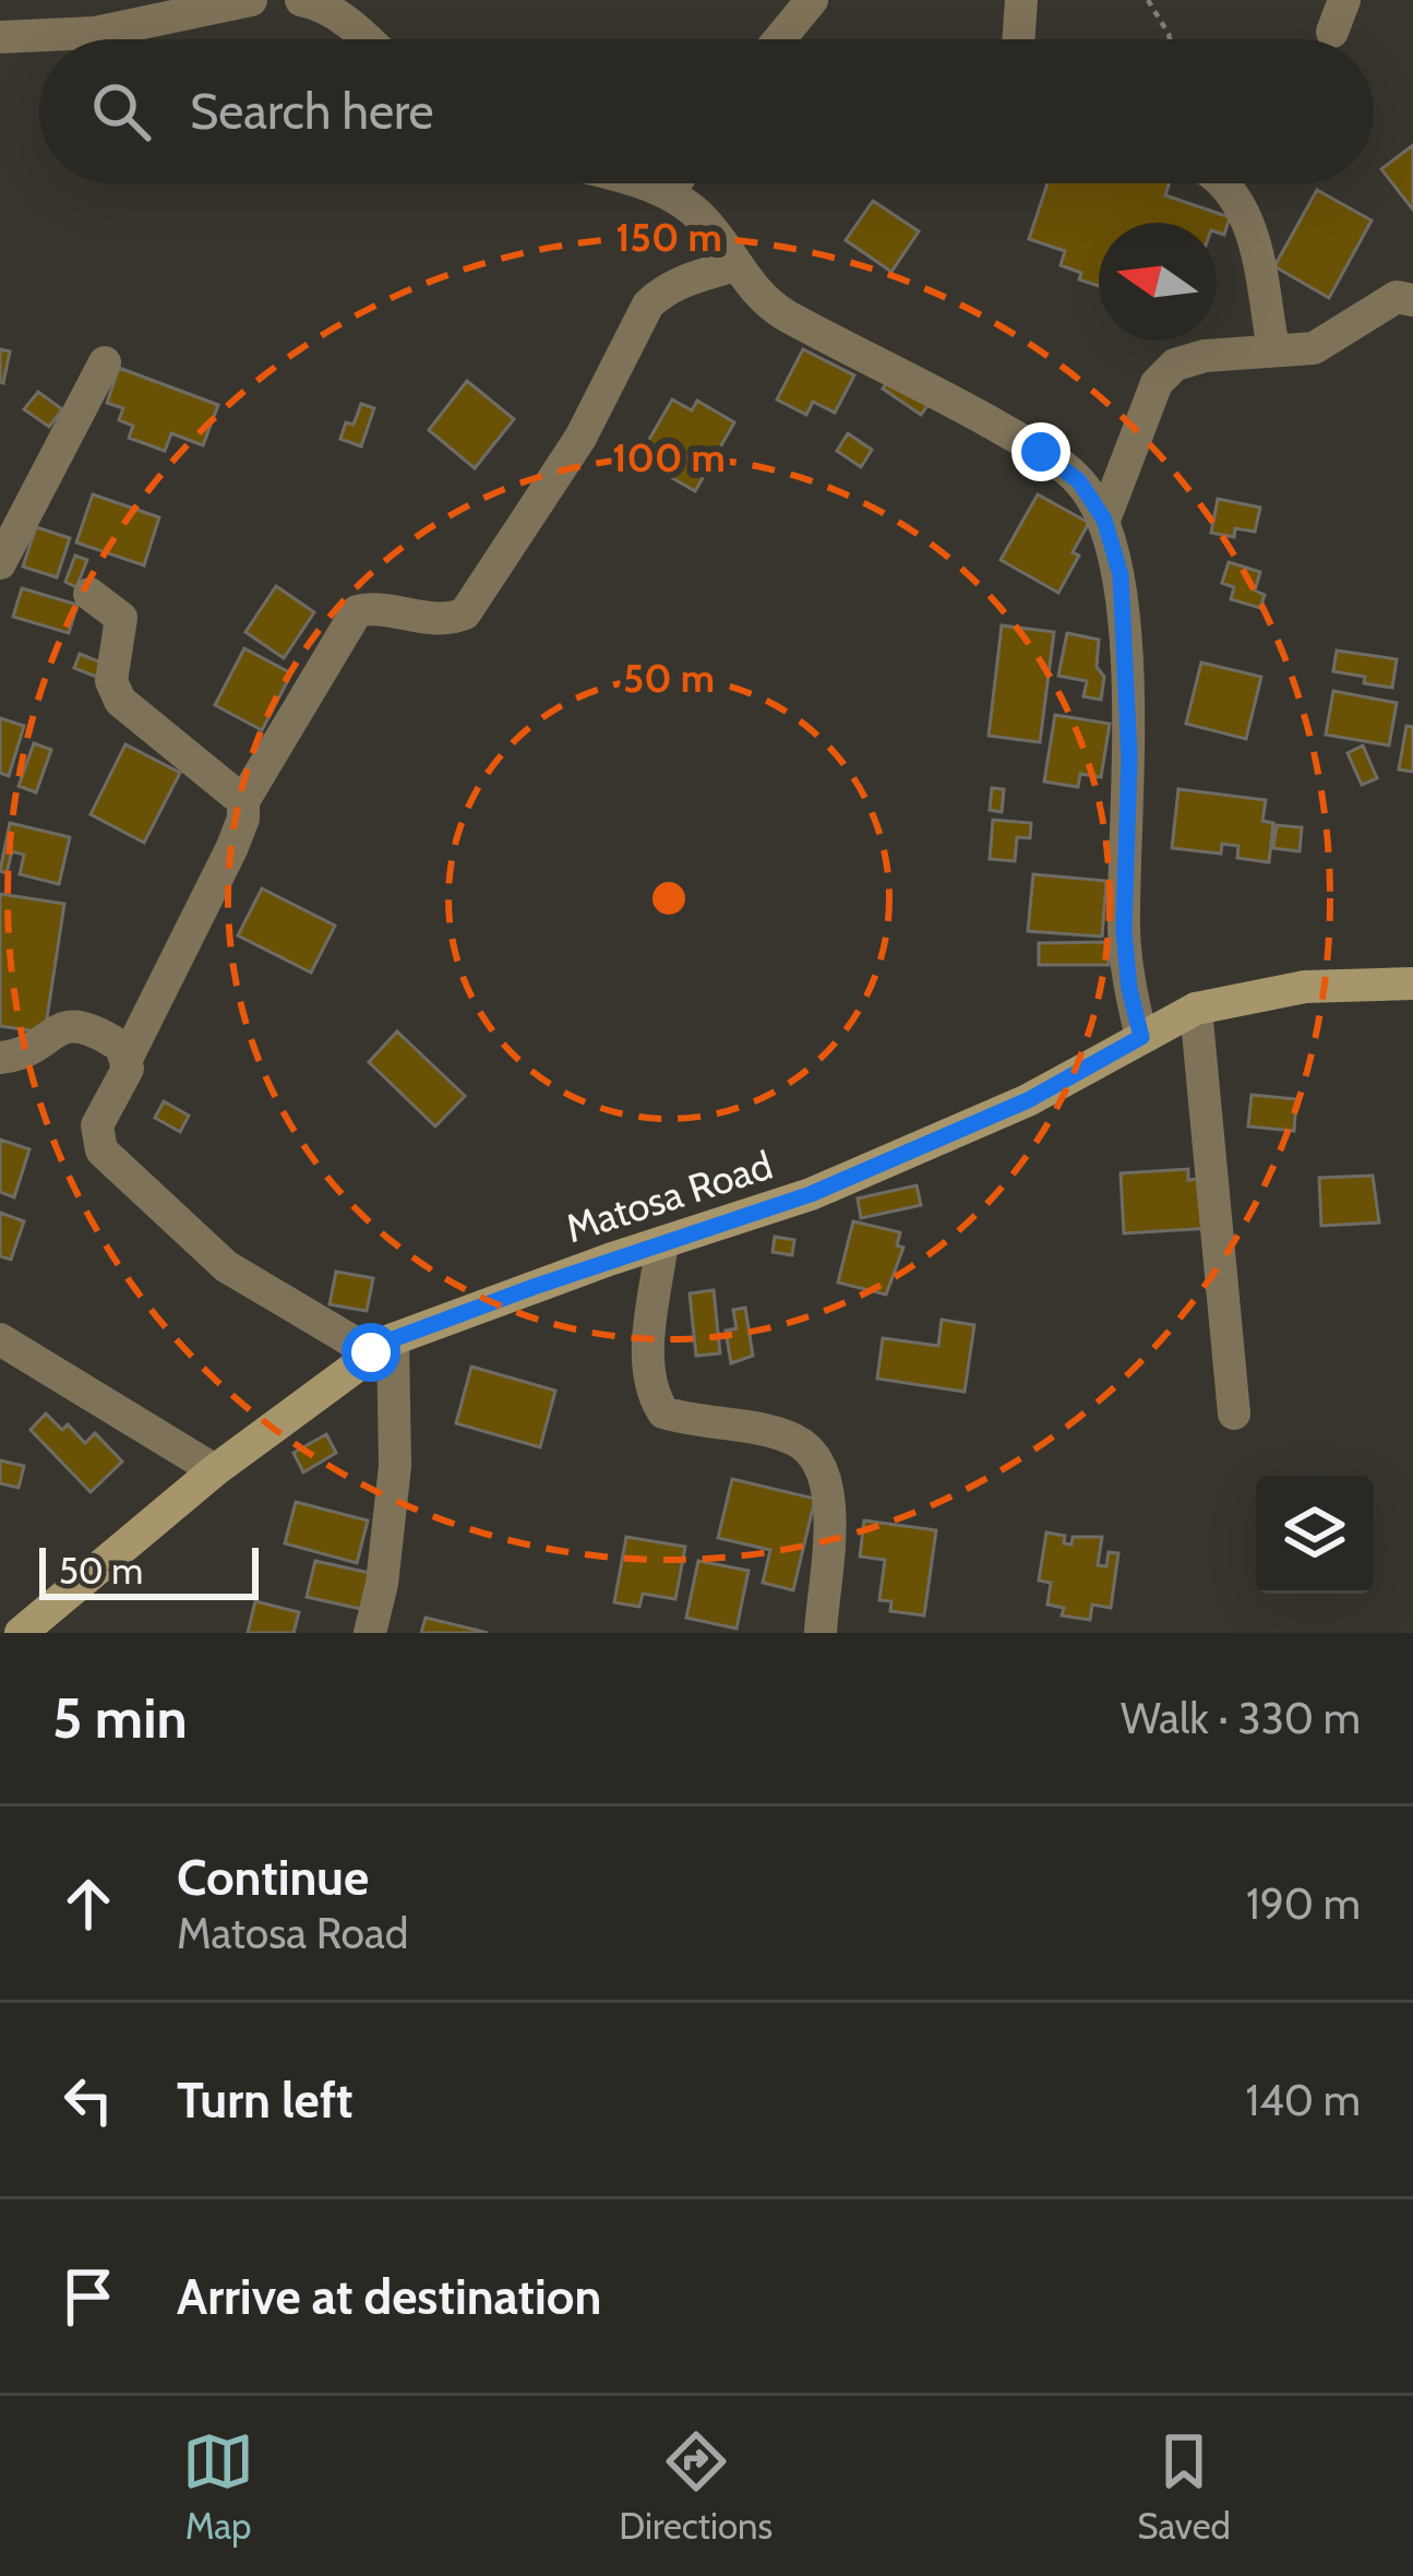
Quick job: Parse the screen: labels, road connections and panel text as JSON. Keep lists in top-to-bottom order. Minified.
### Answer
{"streets":{"street":["Matosa Road"]},"scale_bar":"50 m","north":"left","page":{"search":"Search here","scale":"50 m","heading":["5 min","Walk · 330 m"],"list":[["Continue","Matosa Road","190 m"],["Turn left","140 m"],"Arrive at destination"],"nav":["Map","Directions","Saved"]},"rings":["150 m","100 m","50 m"]}
